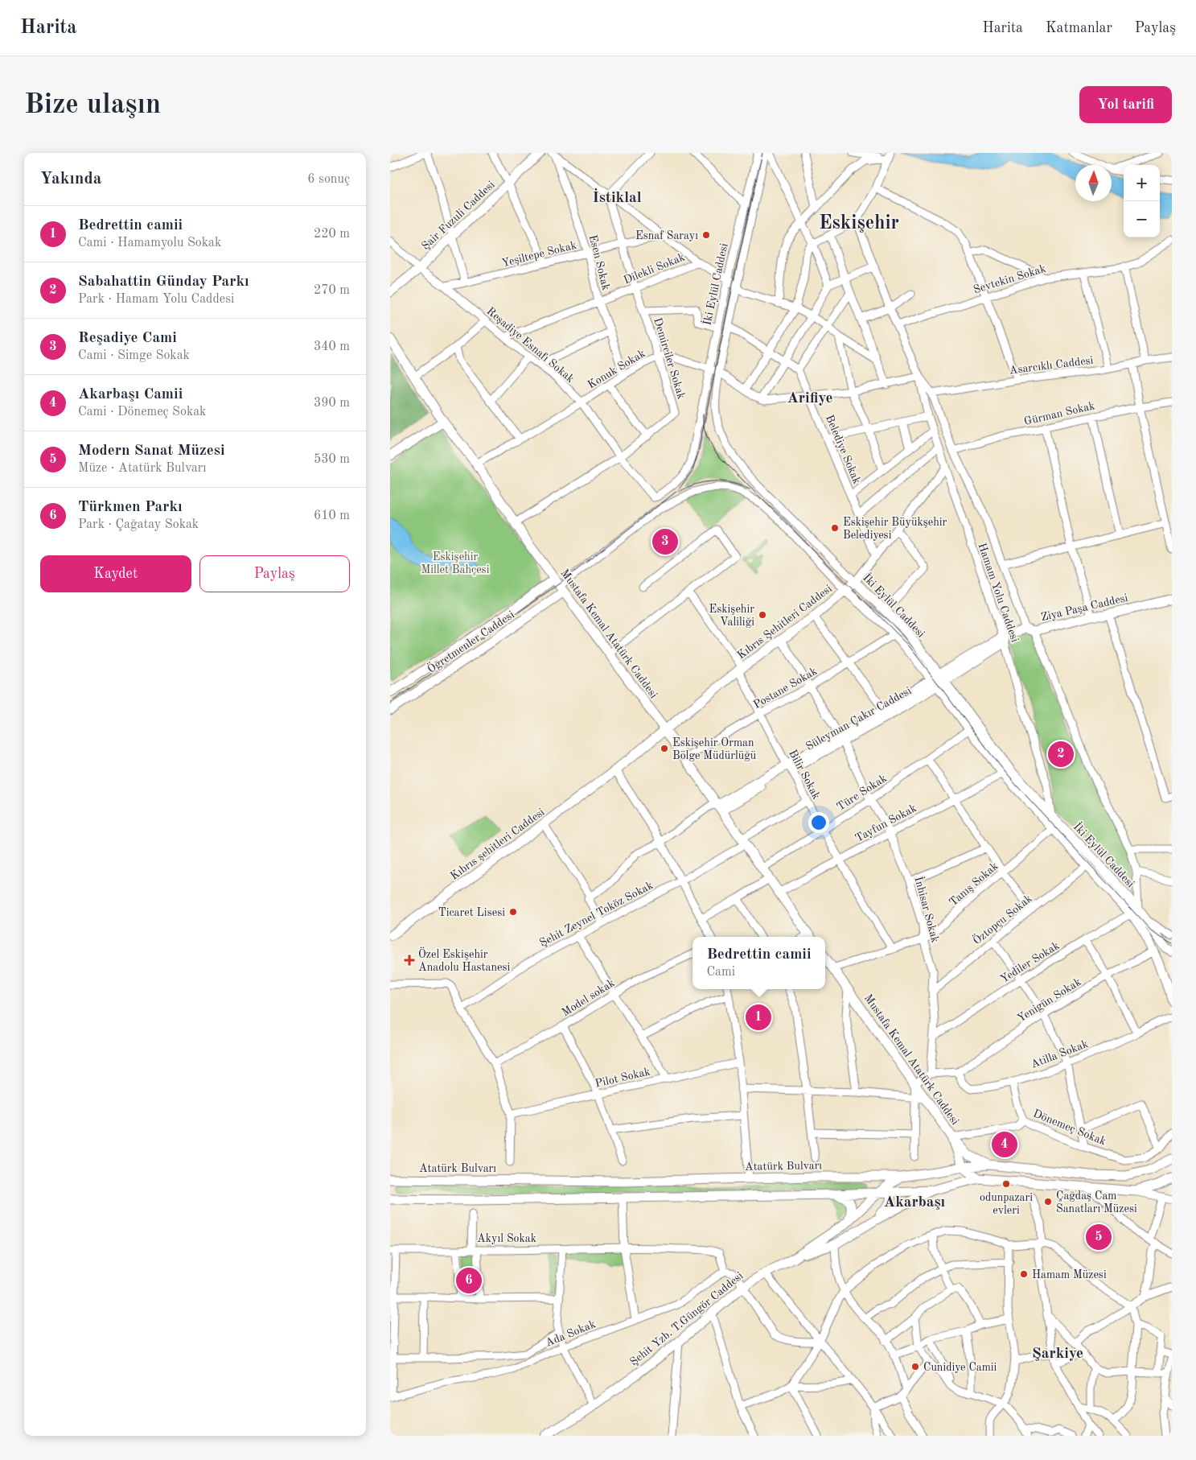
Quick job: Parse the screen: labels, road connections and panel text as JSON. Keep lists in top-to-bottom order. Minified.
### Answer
{"streets":{"main road":["Şair Fuzuli Caddesi","İki Eylül Caddesi","Ziya Paşa Caddesi","Kıbrıs Şehitleri Caddesi","Mustafa Kemal Atatürk Caddesi","Öğretmenler Caddesi","Süleyman Çakır Caddesi","Kıbrıs şehitleri Caddesi","Atatürk Bulvarı","Şehit Yzb. T.Güngör Caddesi"],"street":["Yeşiltepe Sokak","Esen Sokak","Dilekli Sokak","Sevtekin Sokak","Reşadiye Esnafı Sokak","Demirciler Sokak","Asarcıklı Caddesi","Konuk Sokak","Gürman Sokak","Belediye Sokak","Hamam Yolu Caddesi","Postane Sokak","Bilir Sokak","Türe Sokak","Tayfun Sokak","Tanış Sokak","İnhisar Sokak","Şehit Zeynel Toköz Sokak","Öztopçu Sokak","Yediler Sokak","Model sokak","Yenigün Sokak","Atilla Sokak","Pilot Sokak","Dönemeç Sokak","Akyıl Sokak","Ada Sokak"]},"crossings":[["Şair Fuzuli Caddesi","Reşadiye Esnafı Sokak"],["Yeşiltepe Sokak","Esen Sokak"],["Yeşiltepe Sokak","Reşadiye Esnafı Sokak"],["Yeşiltepe Sokak","Demirciler Sokak"],["Esen Sokak","Dilekli Sokak"],["Esen Sokak","Konuk Sokak"],["Dilekli Sokak","Reşadiye Esnafı Sokak"],["Dilekli Sokak","Demirciler Sokak"],["Sevtekin Sokak","Hamam Yolu Caddesi"],["İki Eylül Caddesi","Reşadiye Esnafı Sokak"],["İki Eylül Caddesi","Konuk Sokak"],["İki Eylül Caddesi","Hamam Yolu Caddesi"],["İki Eylül Caddesi","Ziya Paşa Caddesi"],["İki Eylül Caddesi","Kıbrıs Şehitleri Caddesi"],["İki Eylül Caddesi","Mustafa Kemal Atatürk Caddesi"],["İki Eylül Caddesi","Öğretmenler Caddesi"],["İki Eylül Caddesi","Postane Sokak"],["İki Eylül Caddesi","Süleyman Çakır Caddesi"],["İki Eylül Caddesi","Türe Sokak"],["İki Eylül Caddesi","Tayfun Sokak"],["İki Eylül Caddesi","Tanış Sokak"],["İki Eylül Caddesi","Öztopçu Sokak"],["İki Eylül Caddesi","Yediler Sokak"],["İki Eylül Caddesi","Yenigün Sokak"],["Reşadiye Esnafı Sokak","Demirciler Sokak"],["Reşadiye Esnafı Sokak","Konuk Sokak"],["Demirciler Sokak","Konuk Sokak"],["Demirciler Sokak","Mustafa Kemal Atatürk Caddesi"],["Asarcıklı Caddesi","Hamam Yolu Caddesi"],["Konuk Sokak","Mustafa Kemal Atatürk Caddesi"],["Gürman Sokak","Hamam Yolu Caddesi"],["Belediye Sokak","Kıbrıs Şehitleri Caddesi"],["Hamam Yolu Caddesi","Ziya Paşa Caddesi"],["Hamam Yolu Caddesi","Kıbrıs Şehitleri Caddesi"],["Hamam Yolu Caddesi","Yediler Sokak"],["Ziya Paşa Caddesi","Süleyman Çakır Caddesi"],["Kıbrıs Şehitleri Caddesi","Mustafa Kemal Atatürk Caddesi"],["Kıbrıs Şehitleri Caddesi","Bilir Sokak"],["Kıbrıs Şehitleri Caddesi","Kıbrıs şehitleri Caddesi"],["Kıbrıs Şehitleri Caddesi","İnhisar Sokak"],["Mustafa Kemal Atatürk Caddesi","Öğretmenler Caddesi"],["Mustafa Kemal Atatürk Caddesi","Postane Sokak"],["Mustafa Kemal Atatürk Caddesi","Süleyman Çakır Caddesi"],["Mustafa Kemal Atatürk Caddesi","Türe Sokak"],["Mustafa Kemal Atatürk Caddesi","Tayfun Sokak"],["Mustafa Kemal Atatürk Caddesi","Tanış Sokak"],["Mustafa Kemal Atatürk Caddesi","Şehit Zeynel Toköz Sokak"],["Mustafa Kemal Atatürk Caddesi","Dönemeç Sokak"],["Mustafa Kemal Atatürk Caddesi","Atatürk Bulvarı"],["Postane Sokak","Bilir Sokak"],["Postane Sokak","İnhisar Sokak"],["Süleyman Çakır Caddesi","Bilir Sokak"],["Süleyman Çakır Caddesi","İnhisar Sokak"],["Bilir Sokak","Türe Sokak"],["Bilir Sokak","Tayfun Sokak"],["Bilir Sokak","Tanış Sokak"],["Bilir Sokak","Şehit Zeynel Toköz Sokak"],["Türe Sokak","İnhisar Sokak"],["Tayfun Sokak","İnhisar Sokak"],["Tanış Sokak","İnhisar Sokak"],["İnhisar Sokak","Öztopçu Sokak"],["İnhisar Sokak","Yediler Sokak"],["Yenigün Sokak","Atilla Sokak"],["Atatürk Bulvarı","Şehit Yzb. T.Güngör Caddesi"],["Akyıl Sokak","Ada Sokak"]],"districts":["İstiklal","Eskişehir","Arifiye","Akarbaşı","Şarkiye"],"parks":["Eskişehir Millet Bahçesi"],"places":{"other":["Esnaf Sarayı","Eskişehir Büyükşehir Belediyesi","Eskişehir Valiliği","Eskişehir Orman Bölge Müdürlüğü","Ticaret Lisesi","odunpazari evleri","Çağdaş Cam Sanatları Müzesi","Hamam Müzesi","Cunidiye Camii"],"health":["Özel Eskişehir Anadolu Hastanesi"]},"north":"top","page":{"header":"Harita","nav":["Harita","Katmanlar","Paylaş"],"buttons":["Yol tarifi",["Kaydet","Paylaş"]],"title":"Bize ulaşın","heading":["Yakında","6 sonuç"],"map_buttons":["+","−"],"list":[{"mark":"1","name":"Bedrettin camii","note":"Cami · Hamamyolu Sokak","value":"220 m"},{"mark":"2","name":"Sabahattin Günday Parkı","note":"Park · Hamam Yolu Caddesi","value":"270 m"},{"mark":"3","name":"Reşadiye Cami","note":"Cami · Simge Sokak","value":"340 m"},{"mark":"4","name":"Akarbaşı Camii","note":"Cami · Dönemeç Sokak","value":"390 m"},{"mark":"5","name":"Modern Sanat Müzesi","note":"Müze · Atatürk Bulvarı","value":"530 m"},{"mark":"6","name":"Türkmen Parkı","note":"Park · Çağatay Sokak","value":"610 m"}],"pins":["3","2","1","4","5","6"],"popup":["Bedrettin camii","Cami"]}}
